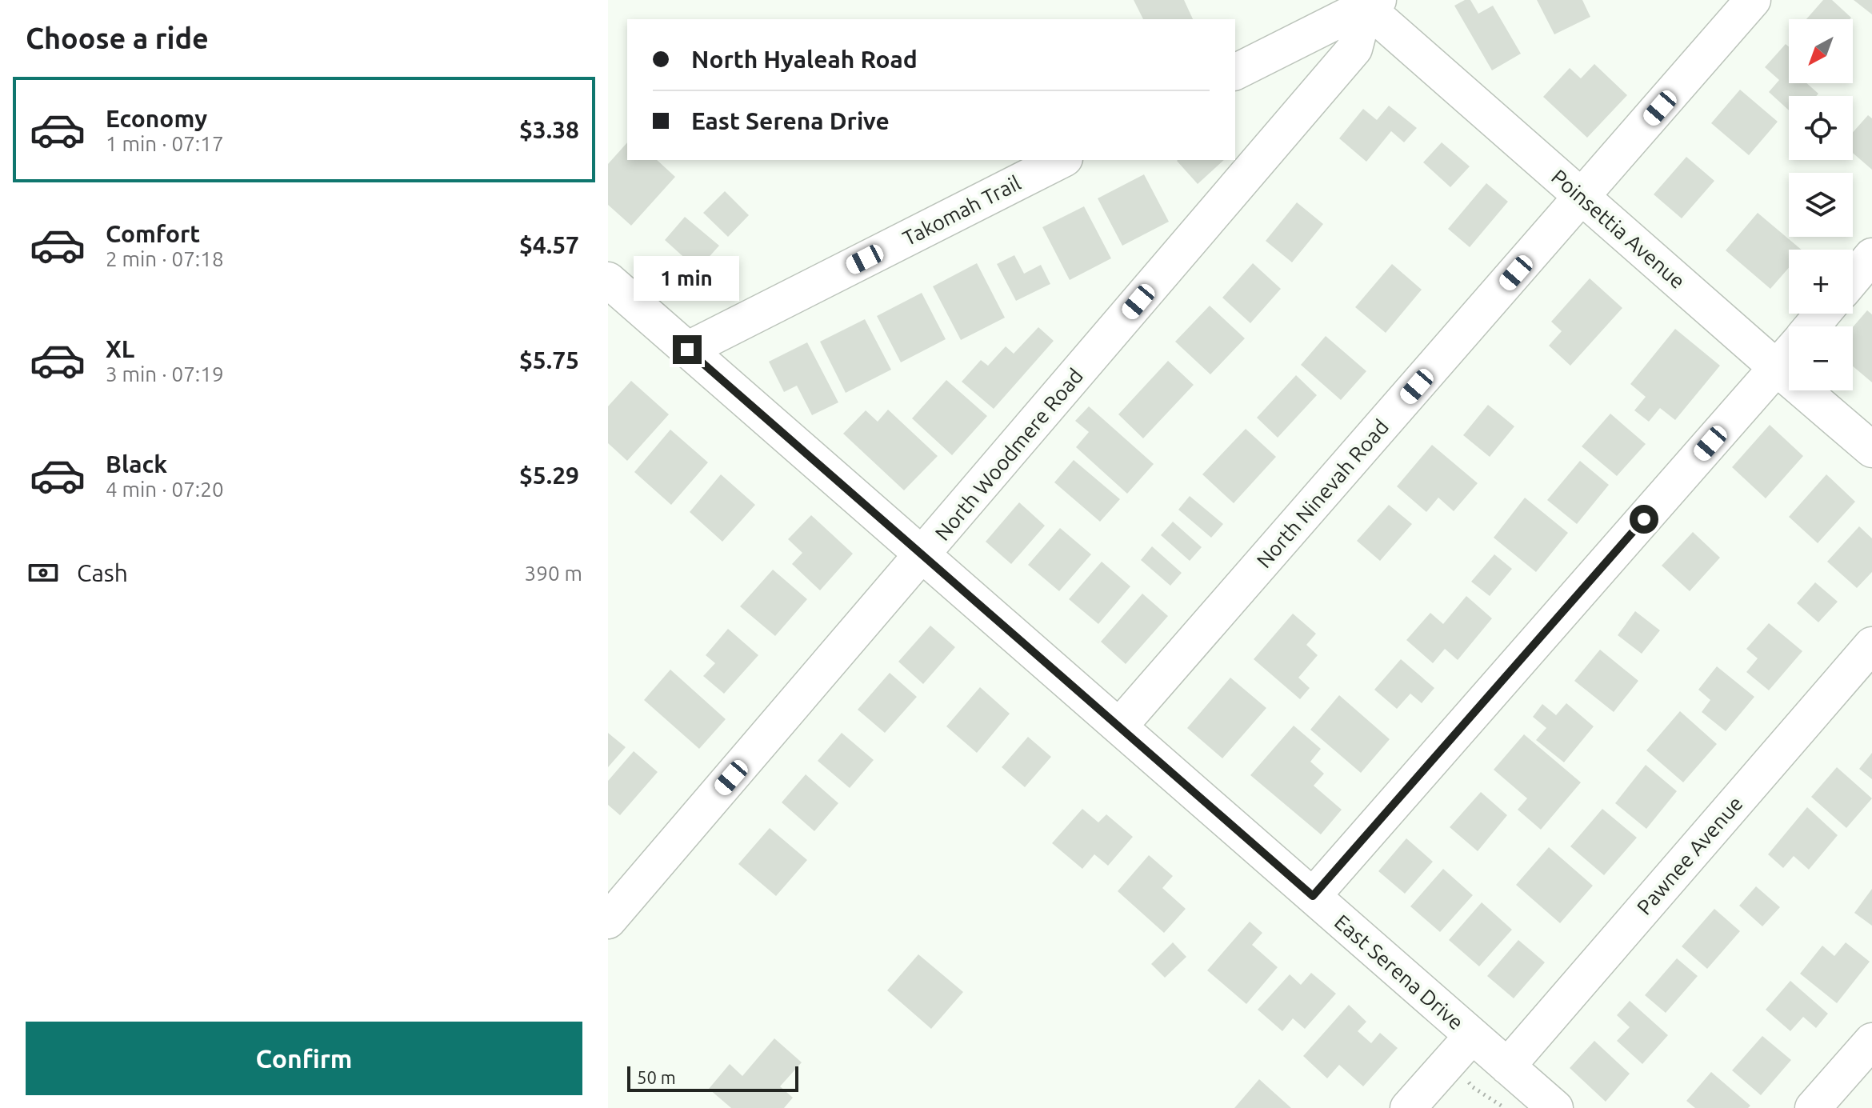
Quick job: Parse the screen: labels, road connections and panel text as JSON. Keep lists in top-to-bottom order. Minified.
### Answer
{"streets":{"street":["Takomah Trail","Poinsettia Avenue","North Woodmere Road","North Ninevah Road","Pawnee Avenue","East Serena Drive"]},"crossings":[["Takomah Trail","East Serena Drive"],["Poinsettia Avenue","North Woodmere Road"],["Poinsettia Avenue","North Ninevah Road"],["North Woodmere Road","East Serena Drive"],["North Ninevah Road","East Serena Drive"],["Pawnee Avenue","East Serena Drive"]],"scale_bar":"50 m","north":"bottom left","page":{"heading":"Choose a ride","map_buttons":["+","−"],"banner":["North Hyaleah Road","East Serena Drive"],"list":[{"name":"Economy","note":"1 min · 07:17","value":"$3.38"},{"name":"Comfort","note":"2 min · 07:18","value":"$4.57"},{"name":"XL","note":"3 min · 07:19","value":"$5.75"},{"name":"Black","note":"4 min · 07:20","value":"$5.29"}],"bubble":"1 min","pay":["Cash","390 m"],"buttons":"Confirm","scale":"50 m"}}
